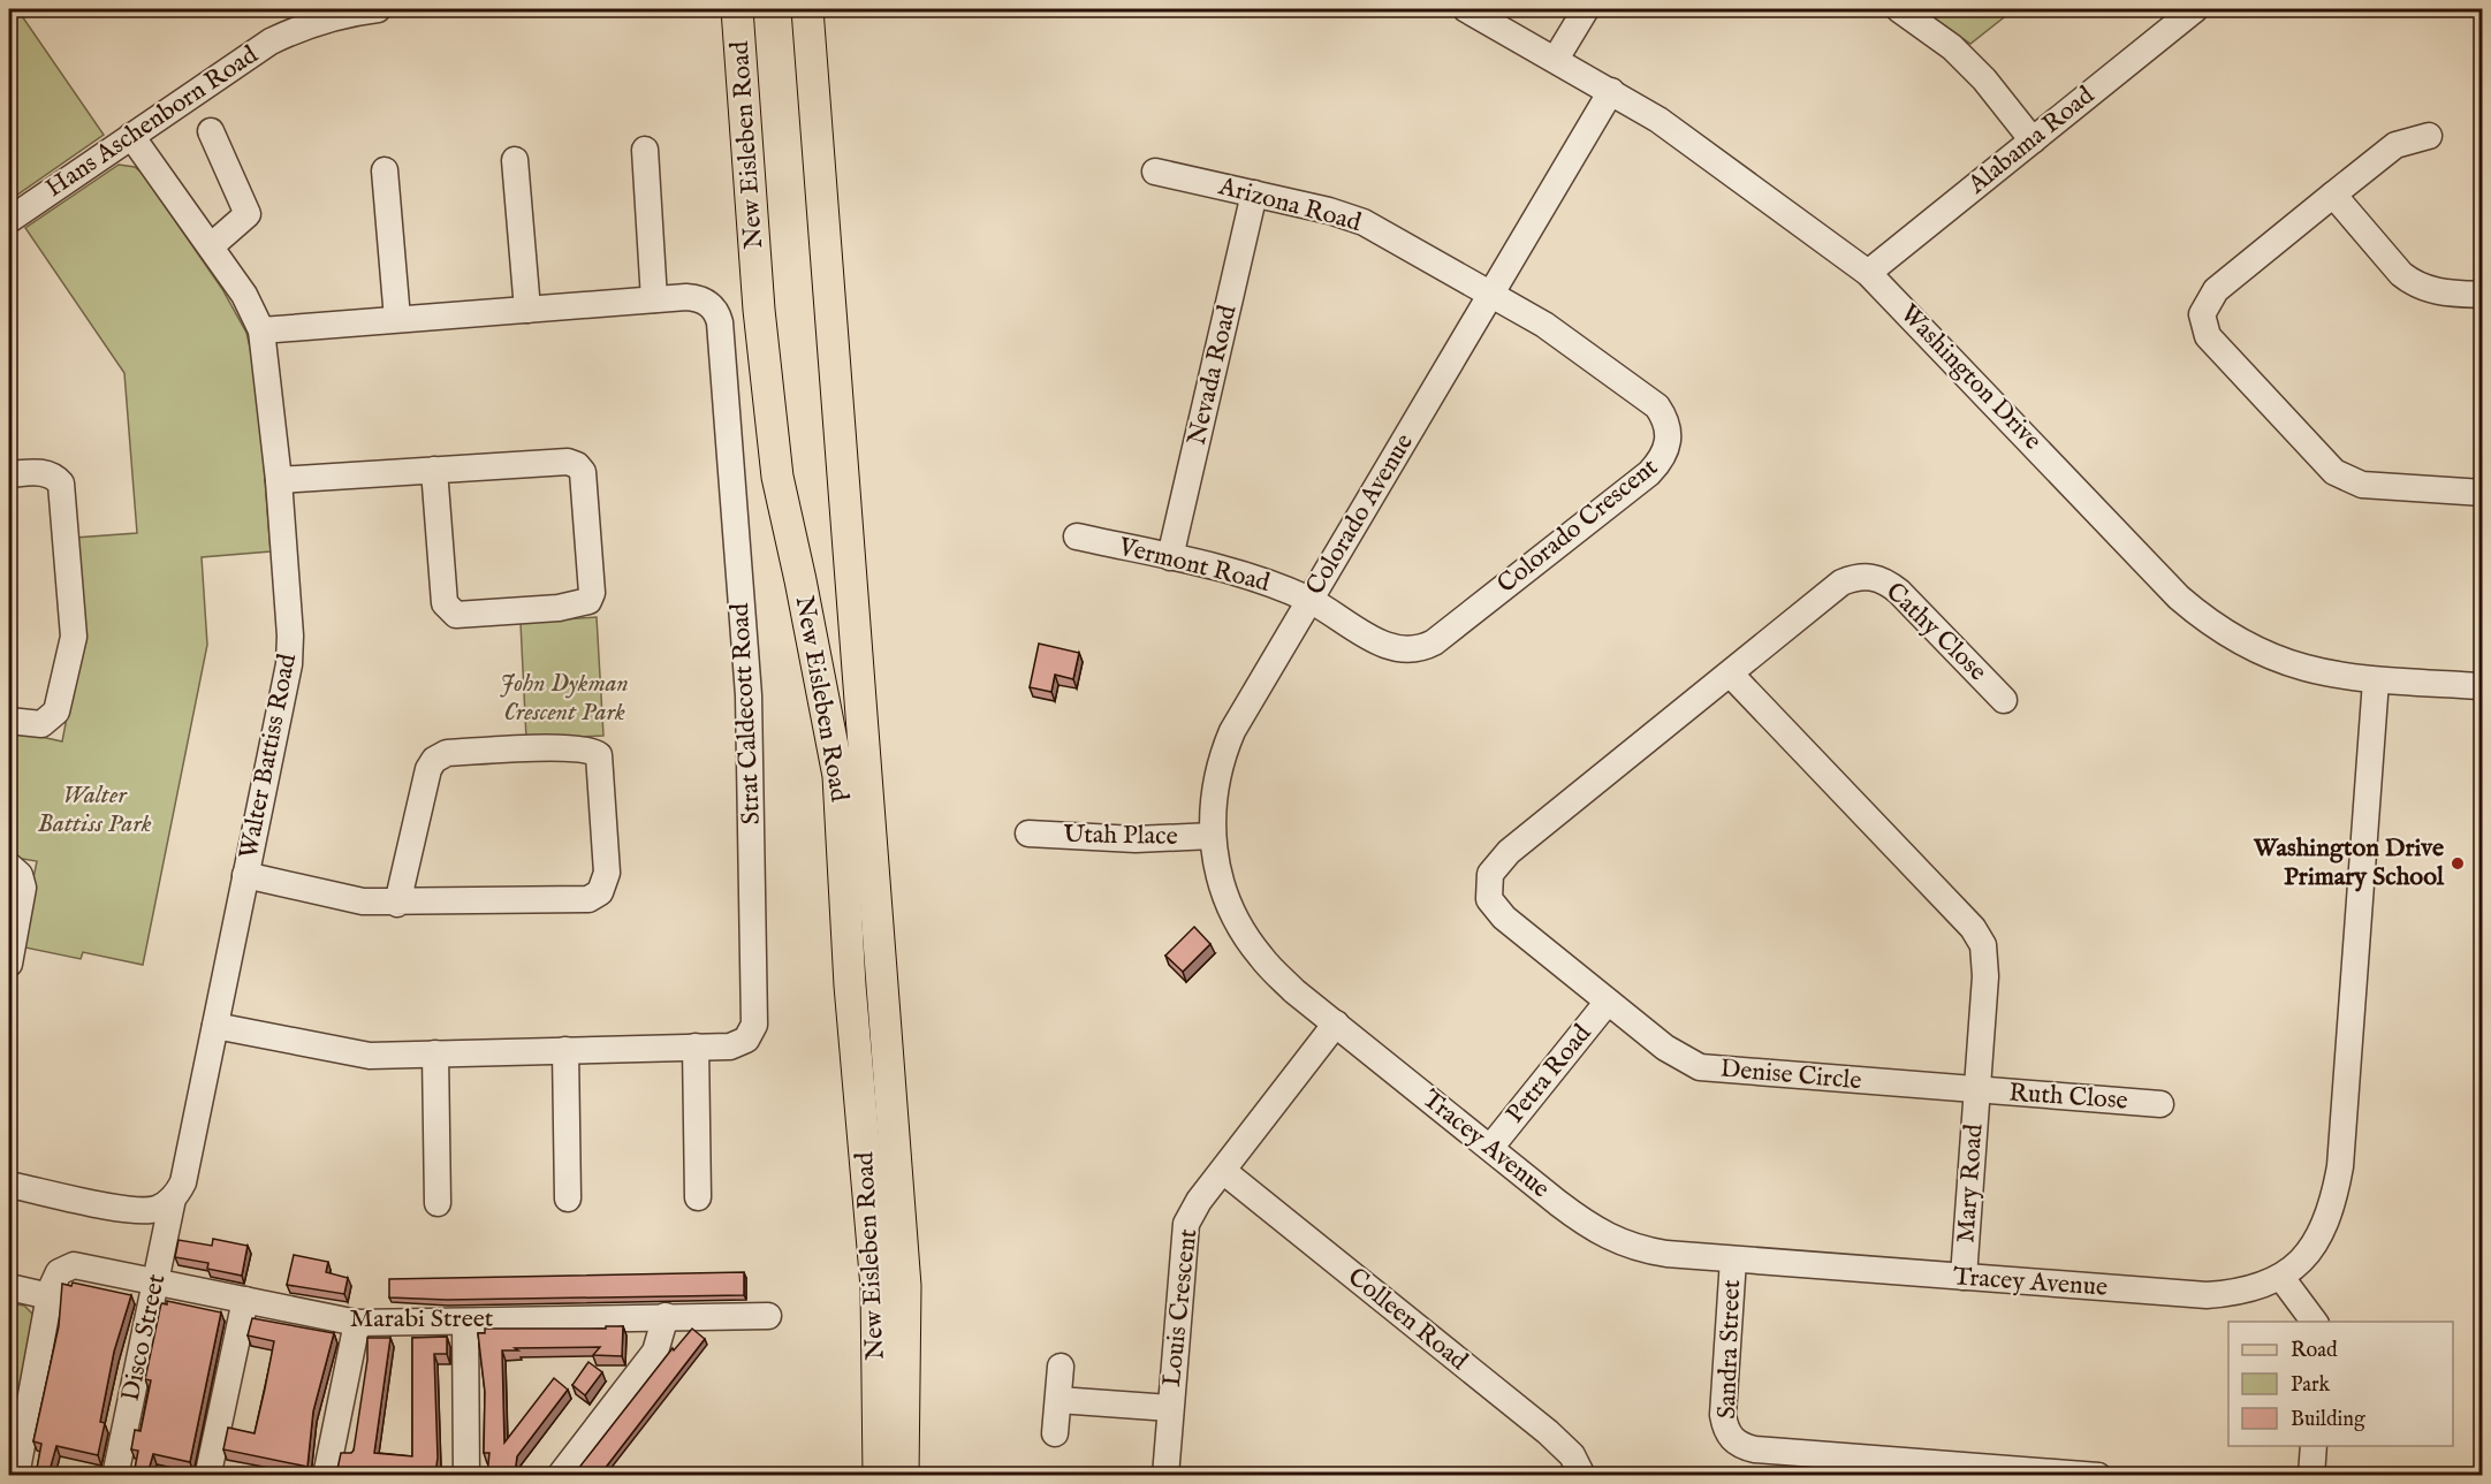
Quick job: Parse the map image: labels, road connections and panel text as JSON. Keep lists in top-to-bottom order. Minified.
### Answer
{"streets":{"main road":["New Eisleben Road"],"street":["Hans Aschenborn Road","Alabama Road","Arizona Road","Nevada Road","Washington Drive","Colorado Avenue","Colorado Crescent","Vermont Road","Cathy Close","Strat Caldecott Road","Walter Battiss Road","Utah Place","Petra Road","Denise Circle","Ruth Close","Tracey Avenue","Mary Road","Louis Crescent","Marabi Street","Colleen Road","Disco Street","Sandra Street"]},"crossings":[["Hans Aschenborn Road","Walter Battiss Road"],["Alabama Road","Washington Drive"],["Arizona Road","Nevada Road"],["Arizona Road","Colorado Avenue"],["Arizona Road","Colorado Crescent"],["Nevada Road","Vermont Road"],["Washington Drive","Colorado Avenue"],["Colorado Avenue","Colorado Crescent"],["Colorado Avenue","Vermont Road"],["Colorado Avenue","Utah Place"],["Colorado Avenue","Tracey Avenue"],["Colorado Crescent","Vermont Road"],["Cathy Close","Denise Circle"],["Strat Caldecott Road","Walter Battiss Road"],["Walter Battiss Road","Disco Street"],["Petra Road","Denise Circle"],["Petra Road","Tracey Avenue"],["Denise Circle","Ruth Close"],["Denise Circle","Mary Road"],["Ruth Close","Mary Road"],["Tracey Avenue","Mary Road"],["Tracey Avenue","Louis Crescent"],["Tracey Avenue","Sandra Street"],["Louis Crescent","Colleen Road"],["Marabi Street","Disco Street"]],"parks":["John Dykman Crescent Park","Walter Battiss Park"],"places":["Washington Drive Primary School"],"legend":["Road","Park","Building"]}
